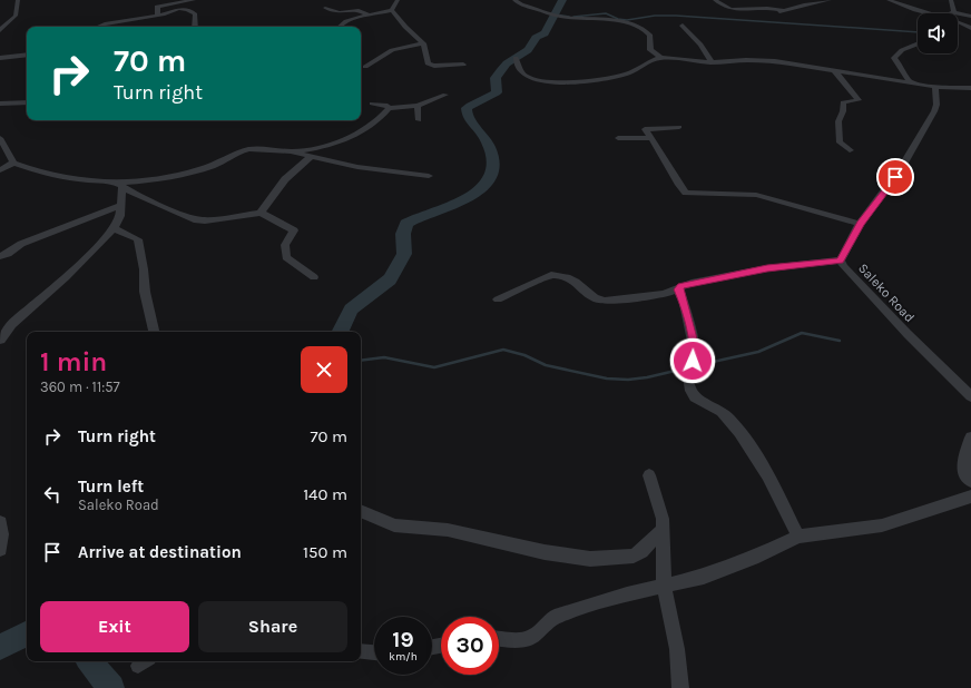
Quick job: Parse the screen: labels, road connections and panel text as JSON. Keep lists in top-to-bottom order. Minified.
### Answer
{"streets":{"street":["Saleko Road"]},"page":{"turn":["70 m","Turn right"],"heading":["1 min","360 m · 11:57"],"list":[{"name":"Turn right","value":"70 m"},{"name":"Turn left","note":"Saleko Road","value":"140 m"},{"name":"Arrive at destination","value":"150 m"}],"buttons":["Exit","Share"],"speed":"19 km/h","limit":"30"}}
